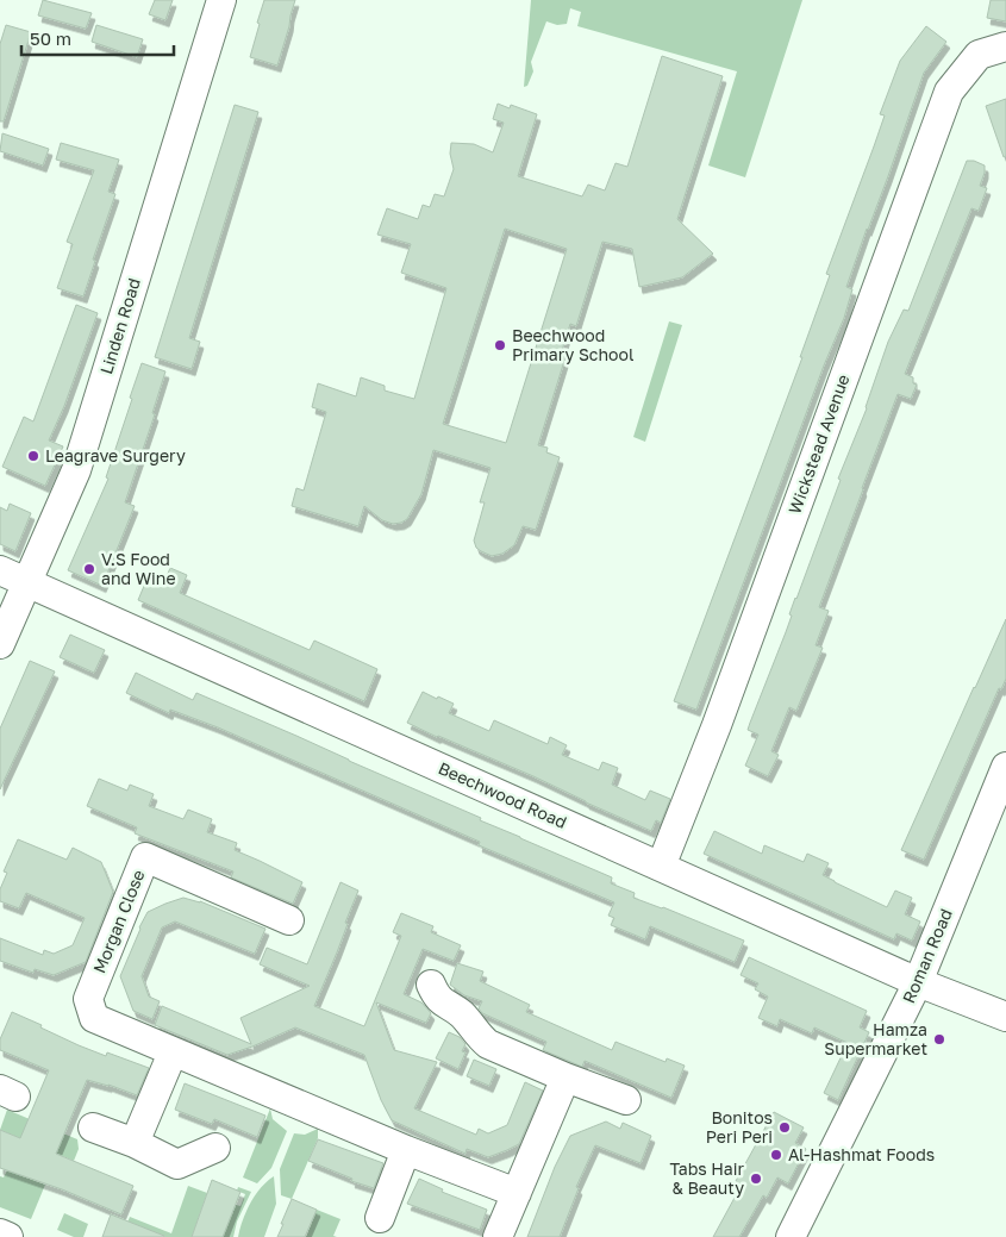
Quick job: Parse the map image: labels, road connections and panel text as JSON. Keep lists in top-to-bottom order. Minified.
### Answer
{"streets":{"street":["Linden Road","Wickstead Avenue","Beechwood Road","Morgan Close","Roman Road"]},"crossings":[["Linden Road","Beechwood Road"],["Wickstead Avenue","Beechwood Road"],["Beechwood Road","Roman Road"]],"places":["Beechwood Primary School","Leagrave Surgery","V.S Food and Wine","Hamza Supermarket","Bonitos Peri Peri","Al-Hashmat Foods","Tabs Hair & Beauty"],"scale_bar":"50 m"}
